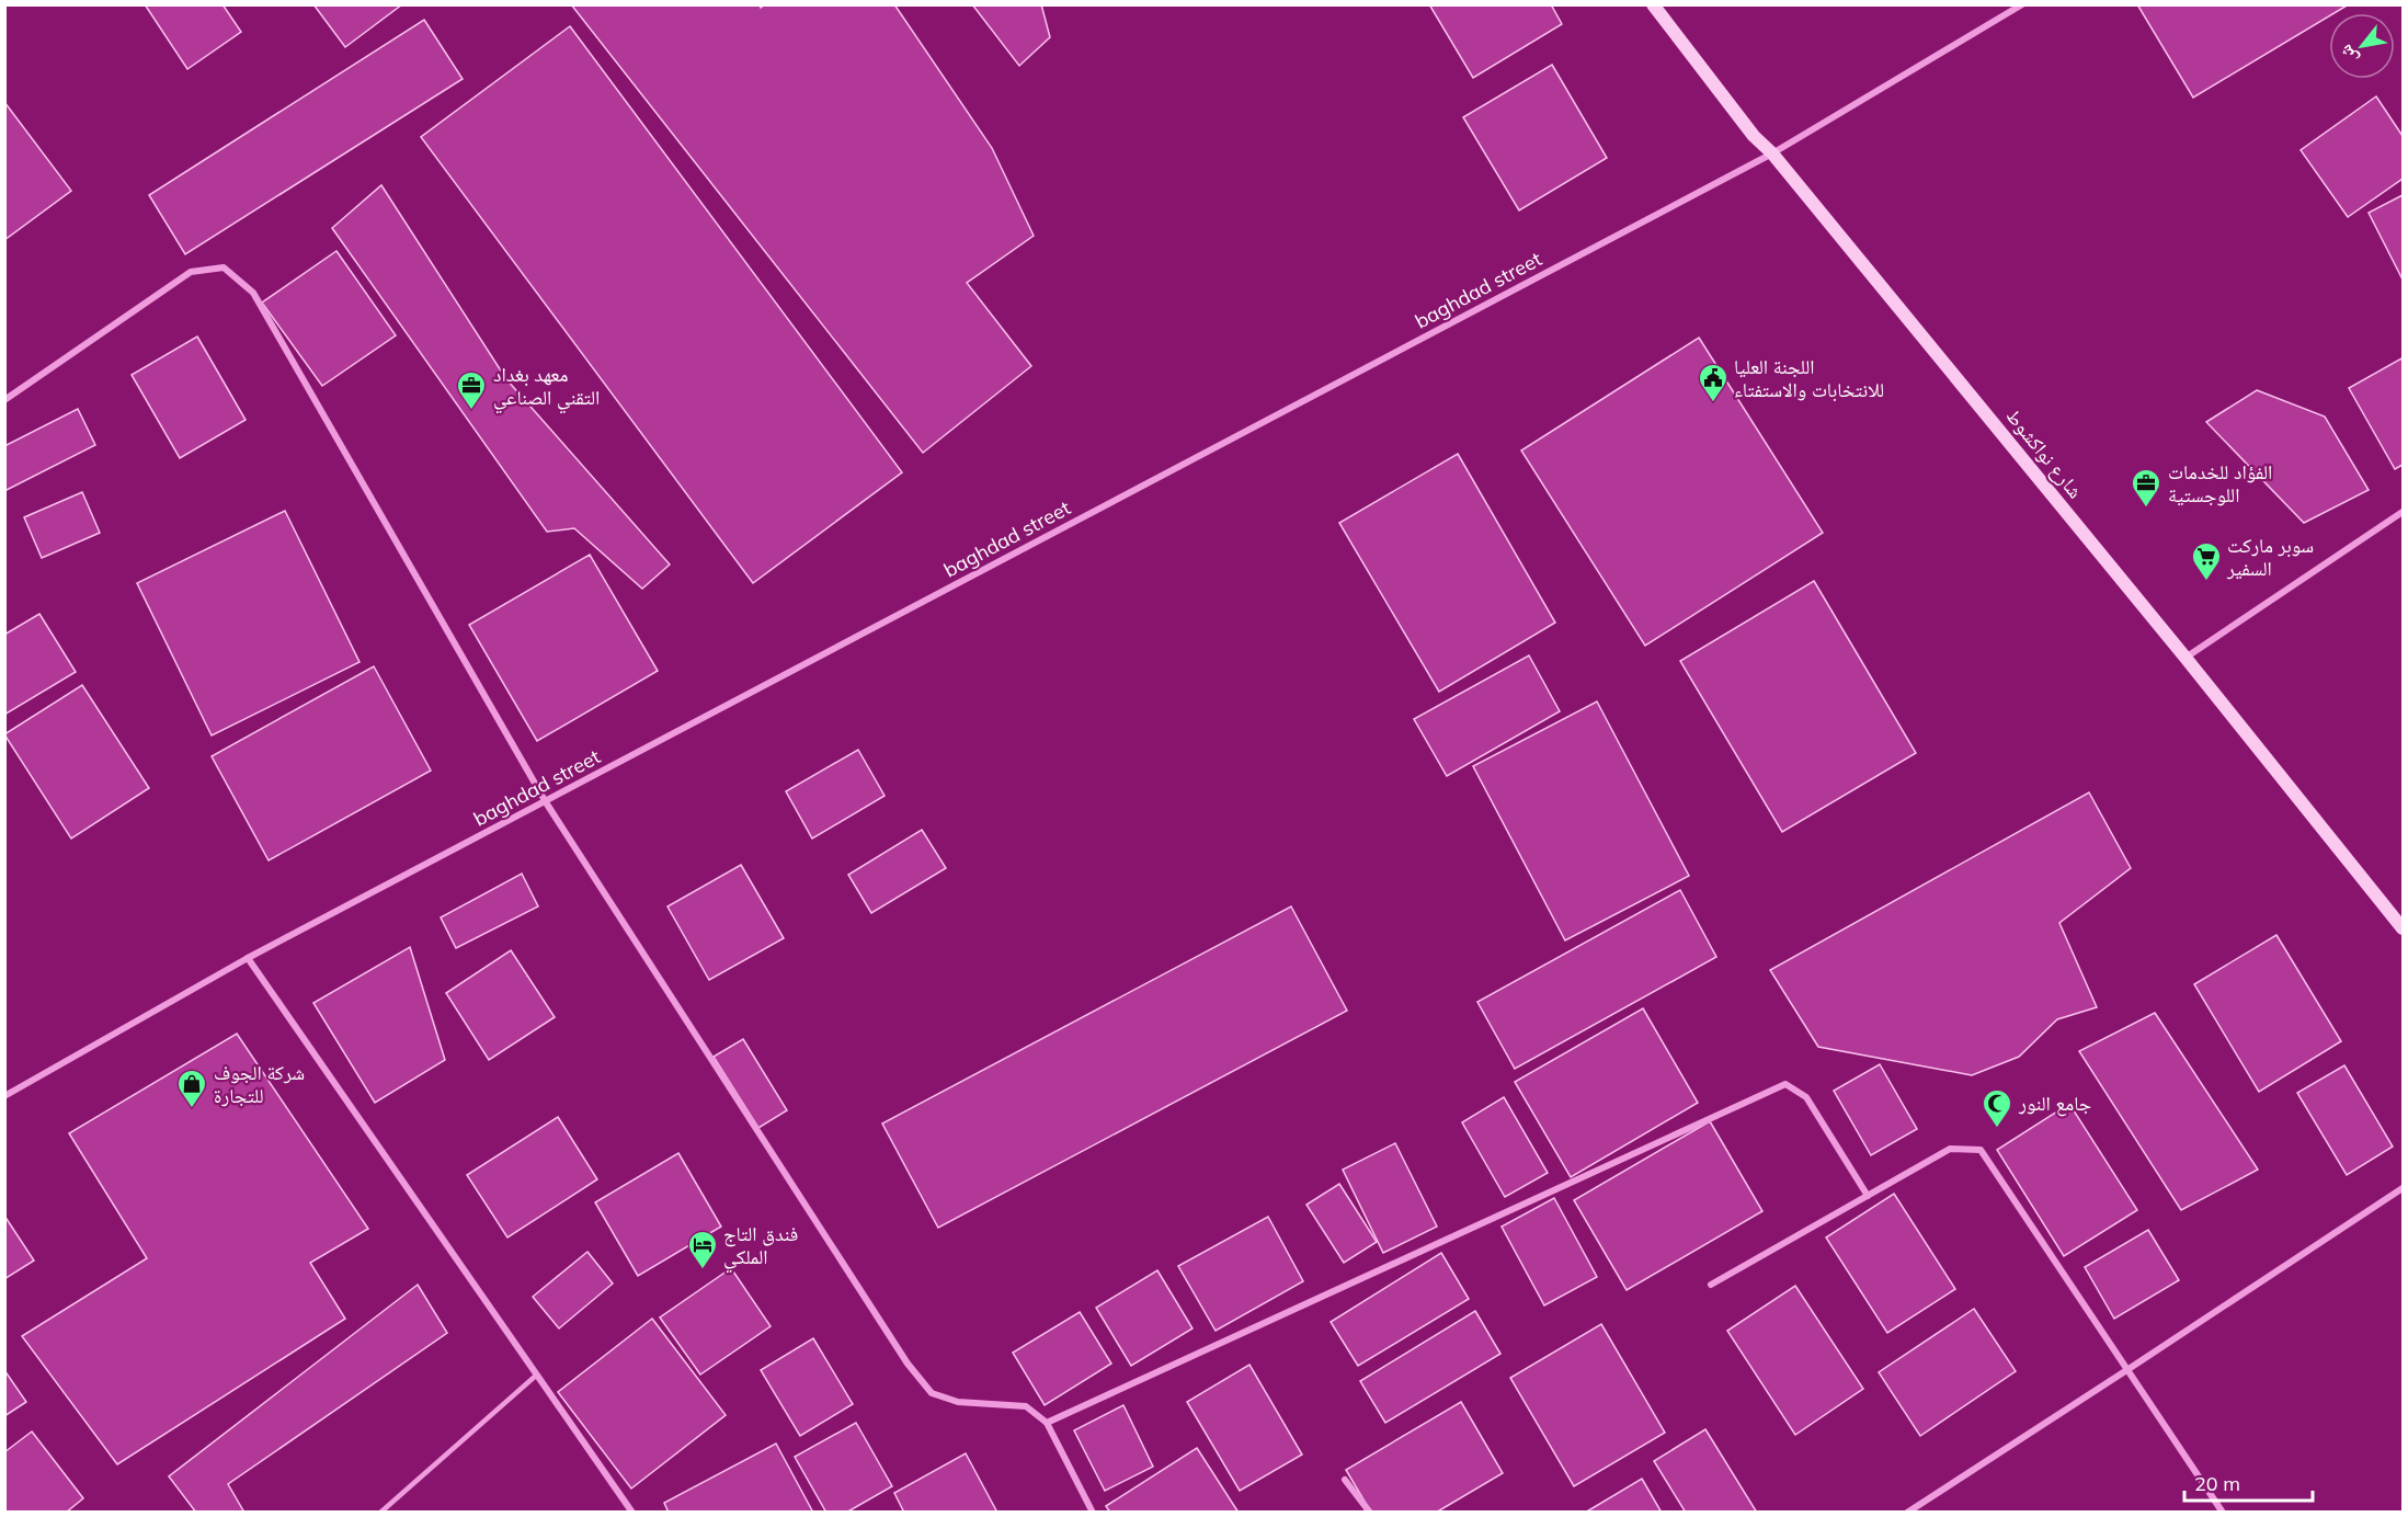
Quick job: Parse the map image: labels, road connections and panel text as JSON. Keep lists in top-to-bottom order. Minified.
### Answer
{"streets":{"street":["baghdad street","شارع نواكشوط"]},"crossings":[["baghdad street","شارع نواكشوط"]],"places":{"public building":["اللجنة العليا للانتخابات والاستفتاء"],"office":["معهد بغداد التقني الصناعي","الفؤاد للخدمات اللوجستية"],"supermarket":["سوبر ماركت السفير"],"shop":["شركة الجوف للتجارة"],"mosque":["جامع النور"],"hotel":["فندق التاج الملكي"]},"scale_bar":"20 m","north":"bottom left"}
